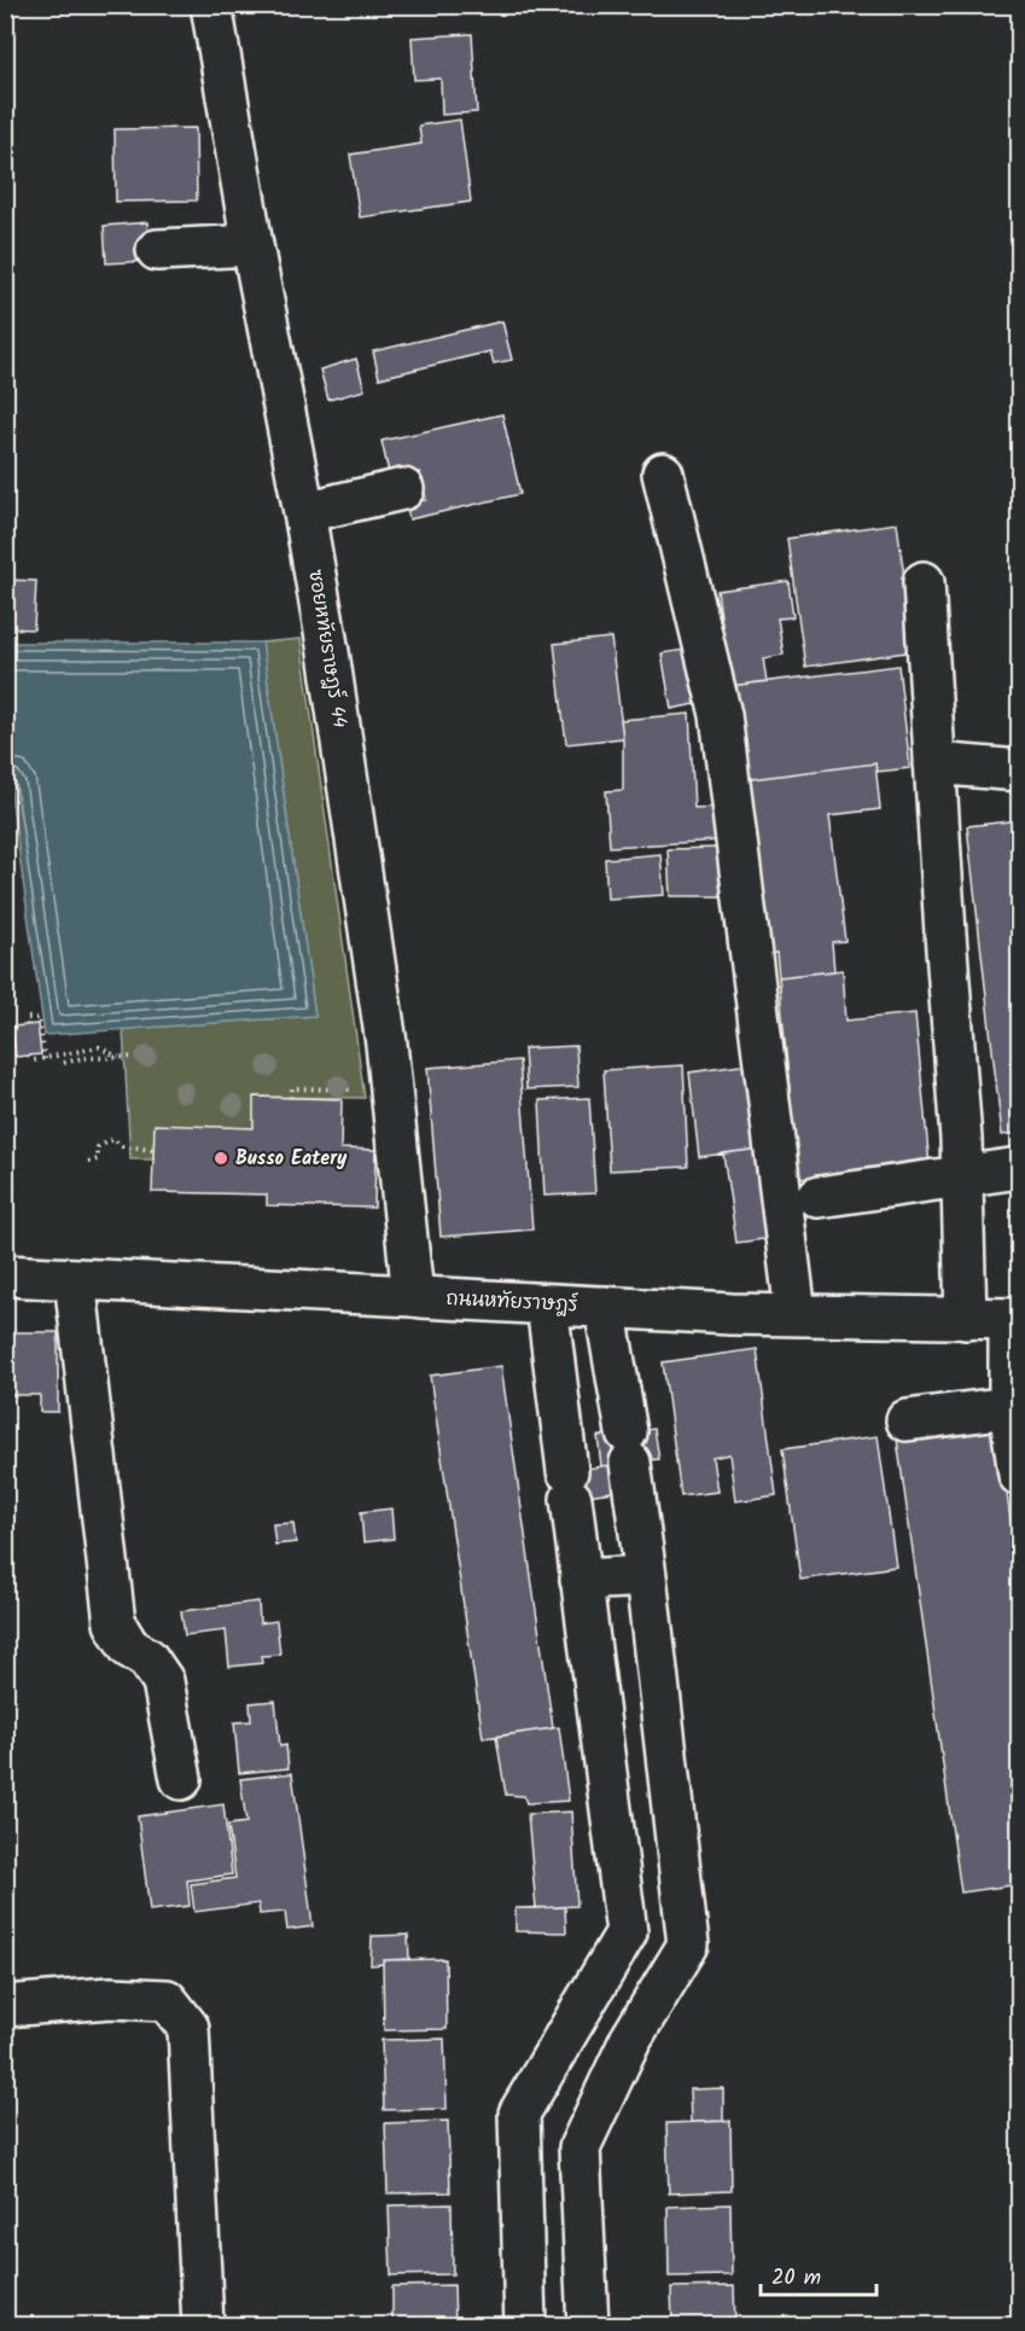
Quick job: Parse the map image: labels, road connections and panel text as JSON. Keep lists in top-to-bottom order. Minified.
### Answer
{"streets":{"street":["ซอยหทัยราษฎร์ 44","ถนนหทัยราษฎร์"]},"crossings":[["ซอยหทัยราษฎร์ 44","ถนนหทัยราษฎร์"]],"places":["Busso Eatery"],"scale_bar":"20 m"}
